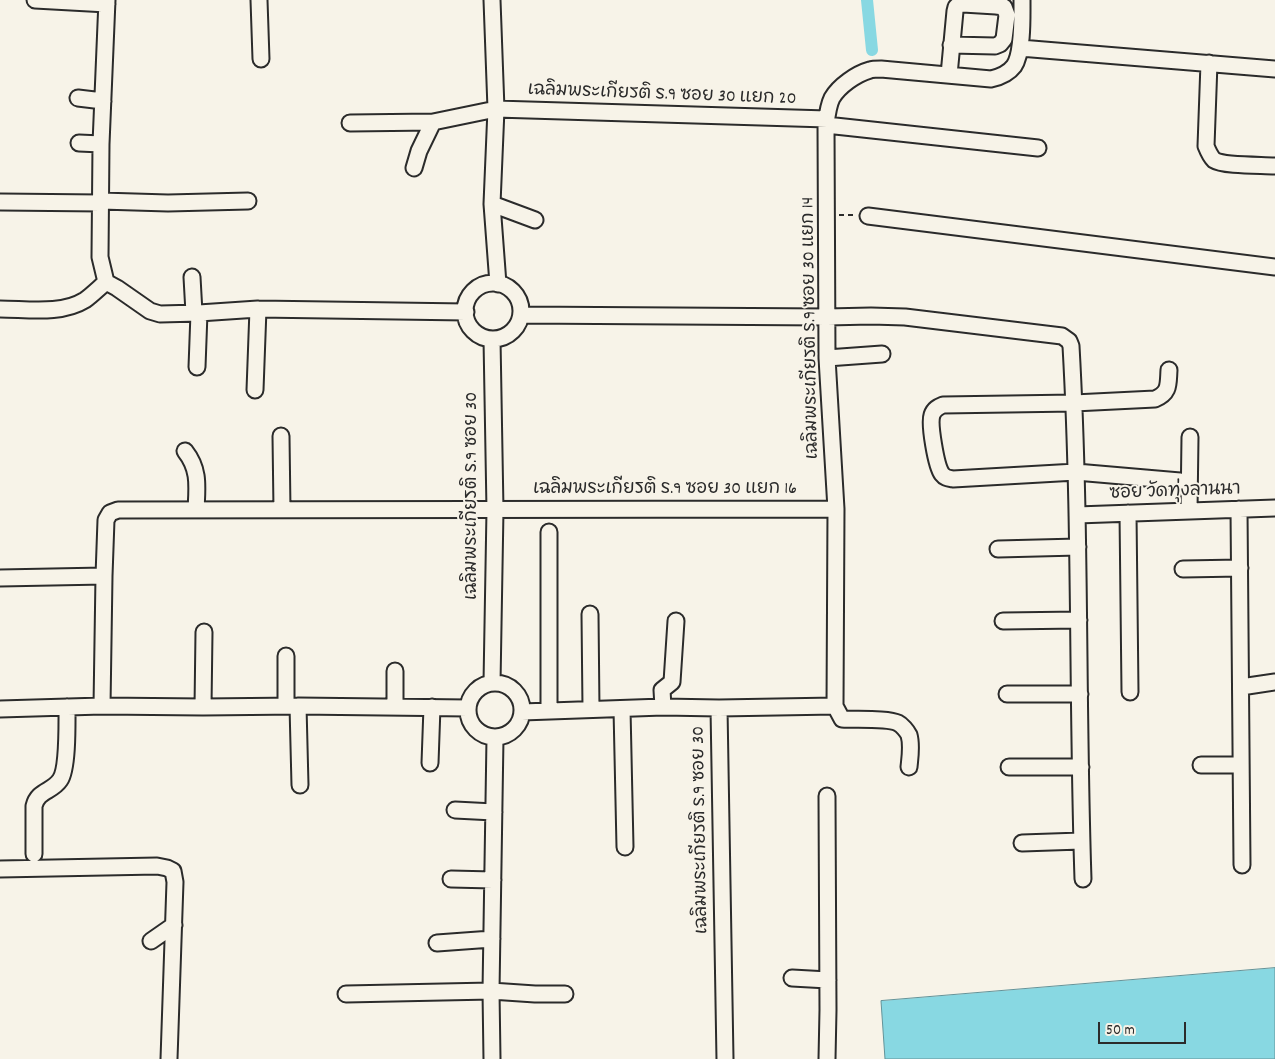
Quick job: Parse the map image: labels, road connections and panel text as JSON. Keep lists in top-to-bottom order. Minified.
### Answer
{"streets":{"street":["เฉลิมพระเกียรติ ร.9 ซอย 30 แยก 20","เฉลิมพระเกียรติ ร.9 ซอย 30 แยก 14","เฉลิมพระเกียรติ ร.9 ซอย 30 แยก 16","ซอย วัดทุ่งลานนา","เฉลิมพระเกียรติ ร.9 ซอย 30"]},"crossings":[["เฉลิมพระเกียรติ ร.9 ซอย 30 แยก 20","เฉลิมพระเกียรติ ร.9 ซอย 30 แยก 14"],["เฉลิมพระเกียรติ ร.9 ซอย 30 แยก 14","เฉลิมพระเกียรติ ร.9 ซอย 30 แยก 16"],["เฉลิมพระเกียรติ ร.9 ซอย 30 แยก 16","เฉลิมพระเกียรติ ร.9 ซอย 30"]],"scale_bar":"50 m"}
